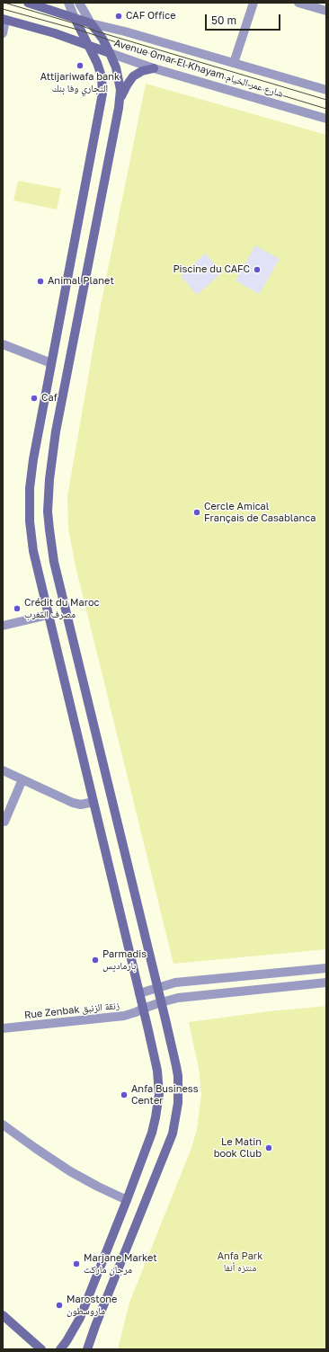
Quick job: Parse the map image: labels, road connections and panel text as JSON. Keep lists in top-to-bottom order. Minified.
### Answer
{"streets":{"main road":["Avenue Omar El Khayam شارع عمر الخيام"],"street":["Rue Zenbak زنقة الزنبق"]},"parks":["Anfa Park منتزه أنفا"],"places":["CAF Office","Attijariwafa bank التجاري وفا بنك","Piscine du CAFC","Animal Planet","Caf","Cercle Amical Français de Casablanca","Crédit du Maroc مصرف المغرب","Parmadis بارماديس","Anfa Business Center","Le Matin book Club","Marjane Market مرجان ماركت","Marostone ماروسطون"],"scale_bar":"50 m"}
